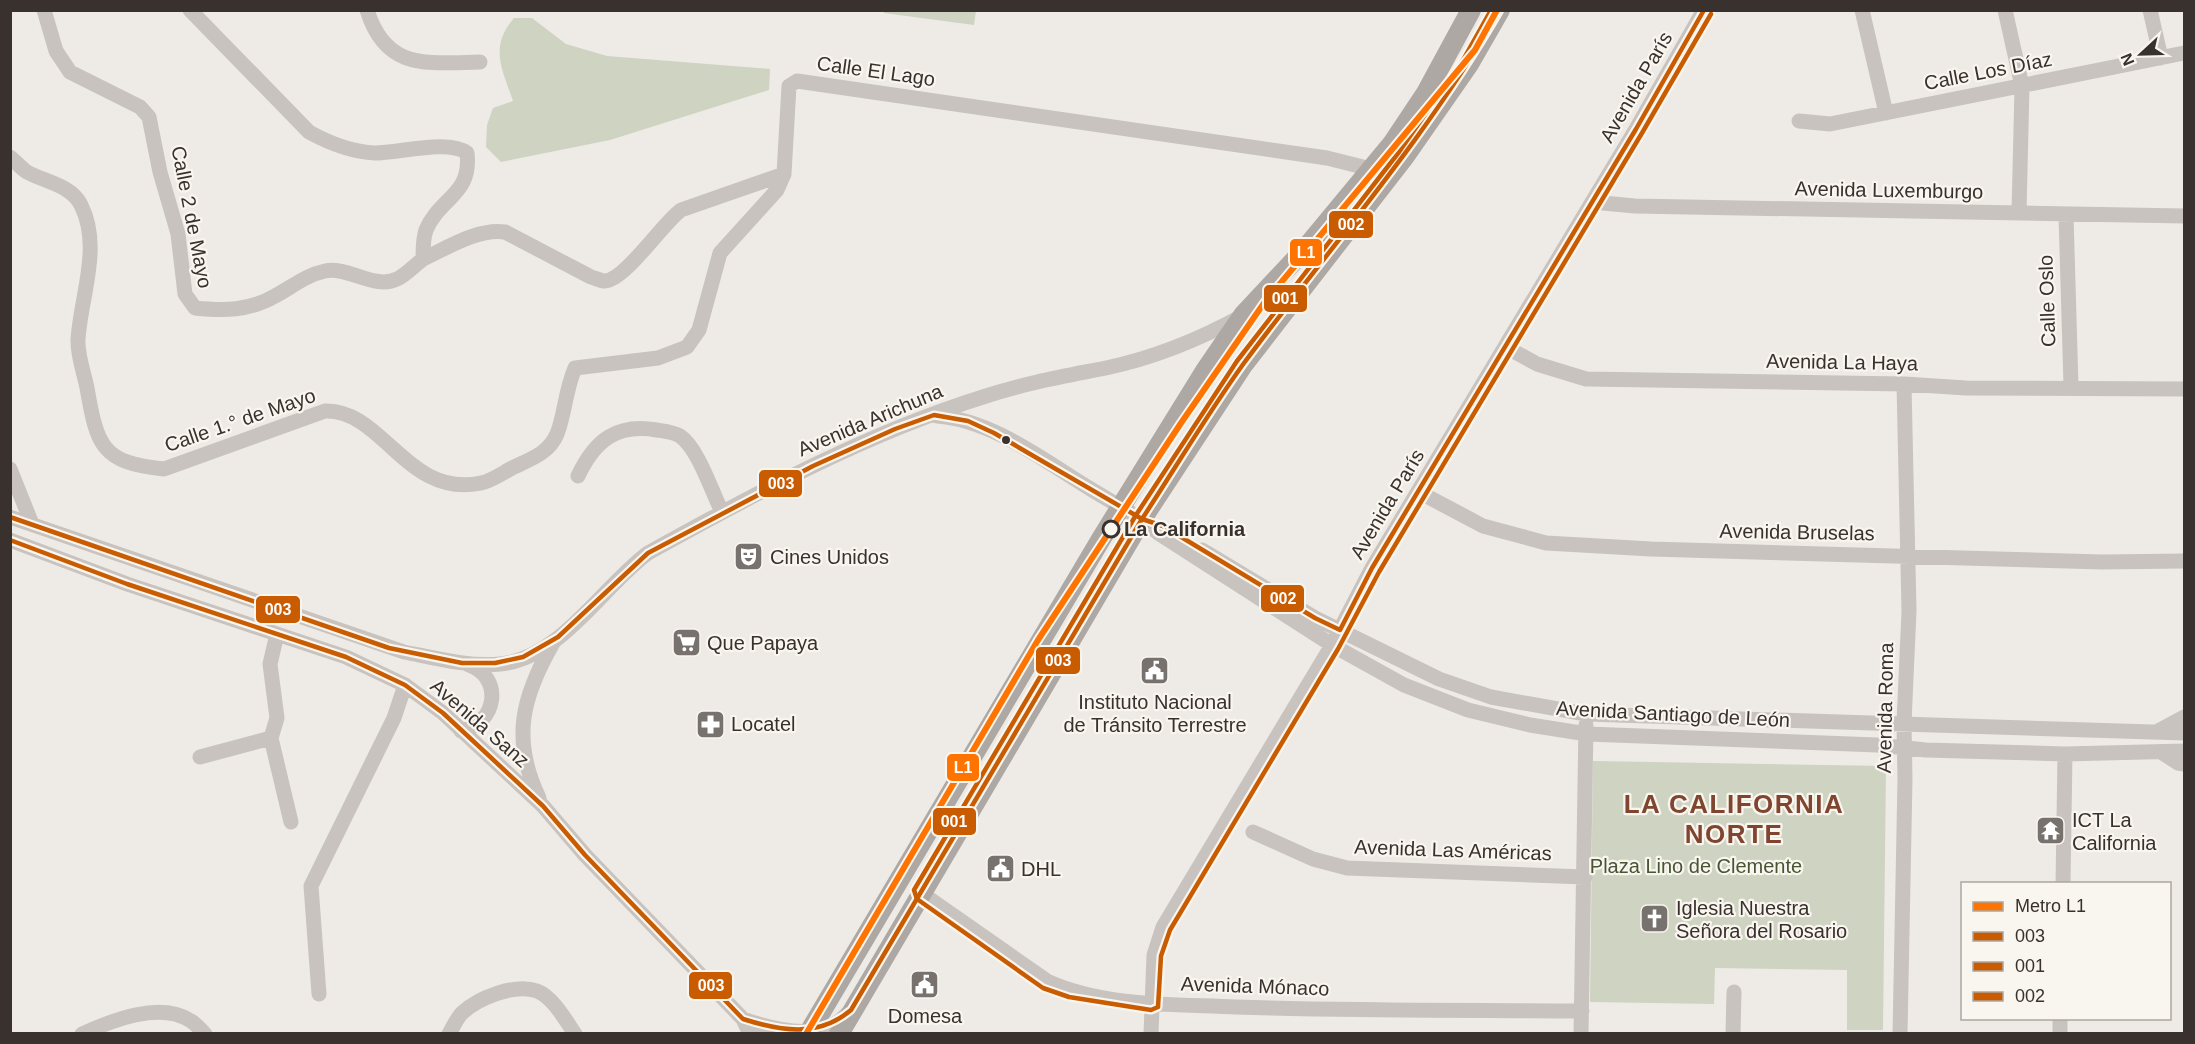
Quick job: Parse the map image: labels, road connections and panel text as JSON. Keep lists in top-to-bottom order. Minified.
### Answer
{"streets":{"street":["Calle El Lago","Calle Los Díaz","Avenida París","Avenida Luxemburgo","Calle 2 de Mayo","Calle Oslo","Avenida La Haya","Calle 1.° de Mayo","Avenida Arichuna","Avenida Bruselas","Avenida Roma","Avenida Santiago de León","Avenida Sanz","Avenida Las Américas","Avenida Mónaco"]},"crossings":[["Calle El Lago","Calle 1.° de Mayo"],["Avenida París","Avenida Luxemburgo"],["Avenida París","Avenida La Haya"],["Avenida París","Avenida Bruselas"],["Avenida París","Avenida Santiago de León"],["Avenida París","Avenida Mónaco"],["Avenida Luxemburgo","Calle Oslo"],["Calle Oslo","Avenida La Haya"],["Avenida La Haya","Avenida Roma"],["Avenida Arichuna","Avenida Santiago de León"],["Avenida Arichuna","Avenida Sanz"],["Avenida Bruselas","Avenida Roma"],["Avenida Roma","Avenida Santiago de León"]],"districts":["LA CALIFORNIA NORTE"],"parks":["Plaza Lino de Clemente"],"places":{"other":["La California"],"theatre":["Cines Unidos"],"supermarket":["Que Papaya"],"public building":["Instituto Nacional de Tránsito Terrestre","DHL","Domesa"],"pharmacy":["Locatel"],"temple":["ICT La California"],"church":["Iglesia Nuestra Señora del Rosario"]},"lines":["metro line L1","transit line 001","transit line 002","transit line 003"],"legend":["Metro L1","003","001","002"],"north":"left"}
